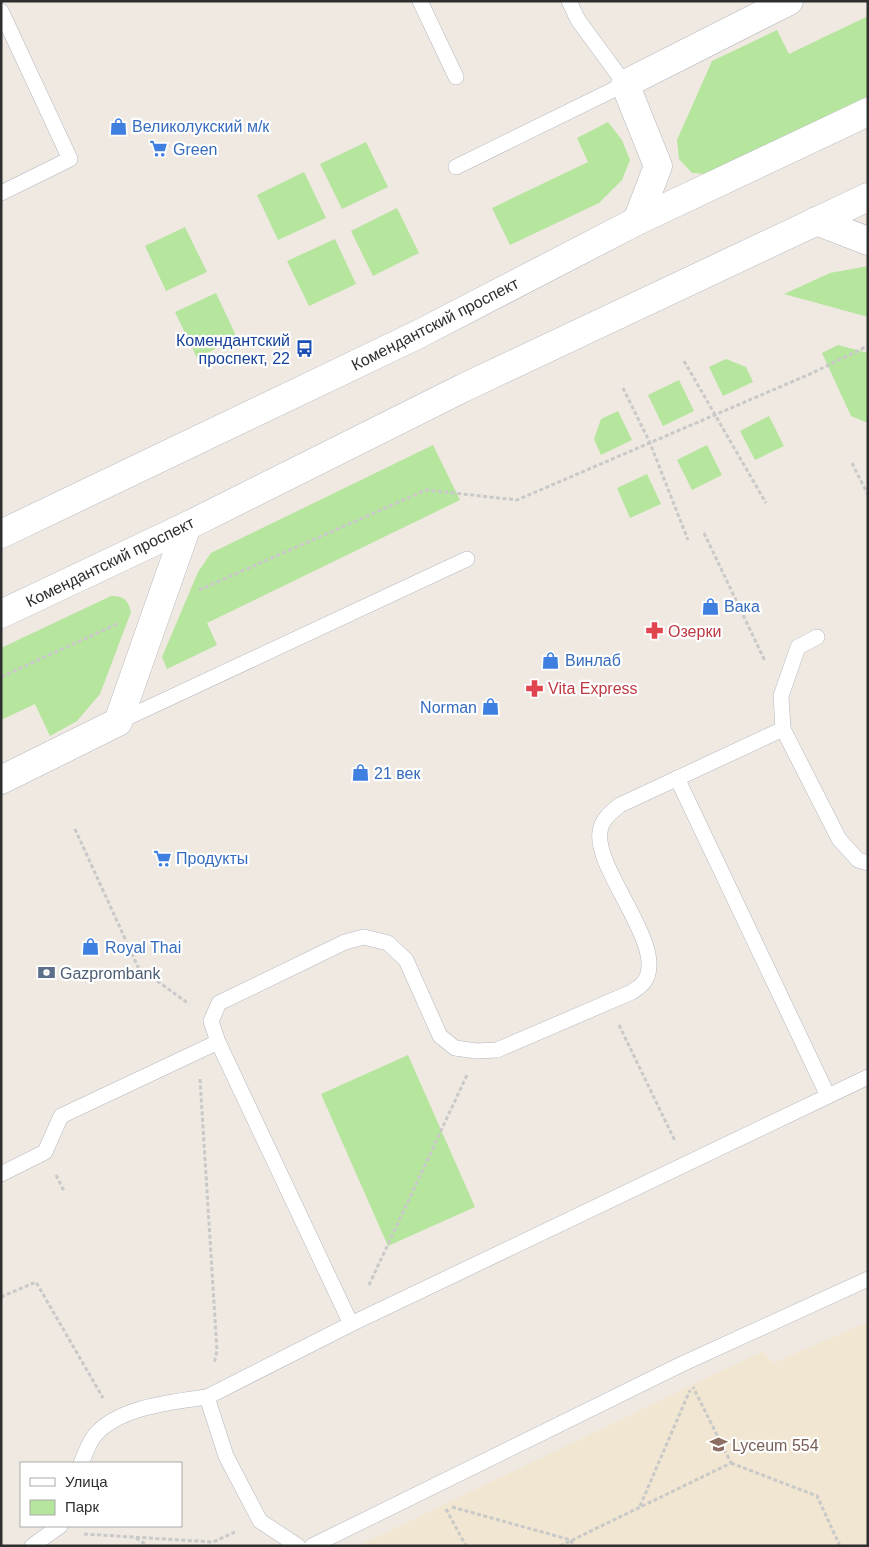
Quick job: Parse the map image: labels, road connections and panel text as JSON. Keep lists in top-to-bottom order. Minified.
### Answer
{"streets":{"main road":["Комендантский проспект"]},"places":{"shop":["Великолукский м/к","Вака","Винлаб","Norman","21 век","Royal Thai"],"supermarket":["Green","Продукты"],"bus stop":["Комендантский проспект, 22"],"pharmacy":["Озерки","Vita Express"],"bank":["Gazprombank"],"school or university":["Lyceum 554"]},"legend":["Улица","Парк"]}
